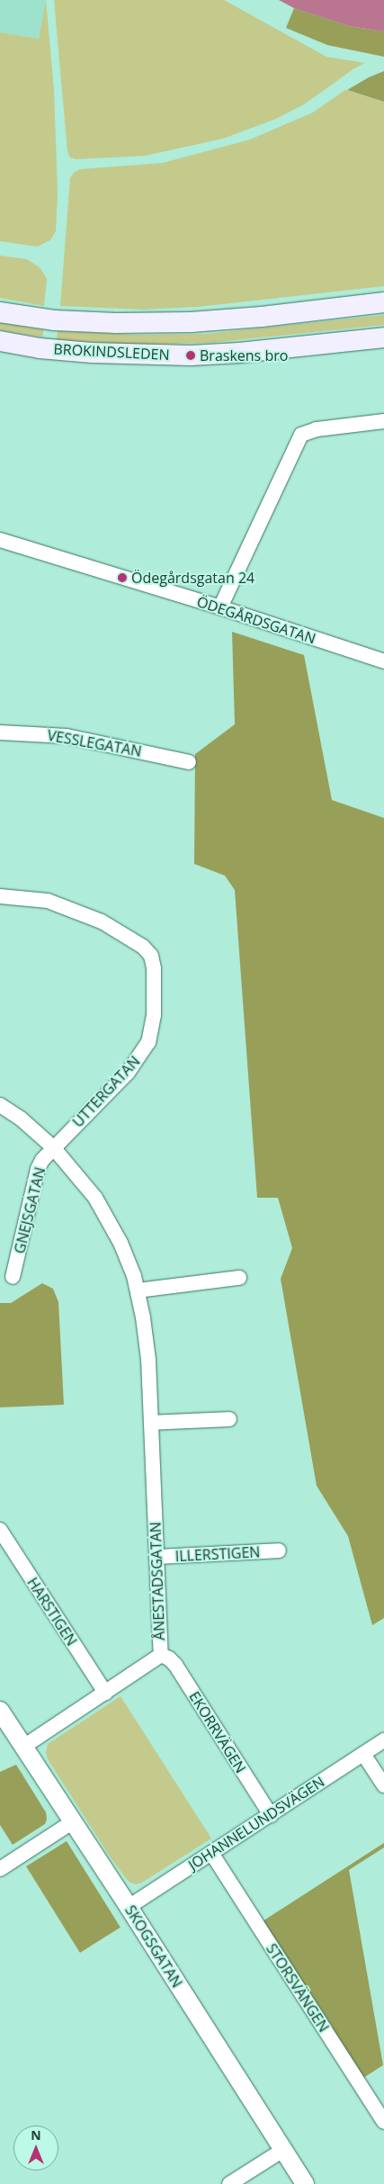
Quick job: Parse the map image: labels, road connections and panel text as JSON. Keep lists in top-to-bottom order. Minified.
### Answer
{"streets":{"main road":["BROKINDSLEDEN"],"street":["ÖDEGÅRDSGATAN","VESSLEGATAN","UTTERGATAN","GNEJSGATAN","ILLERSTIGEN","ÅNESTADSGATAN","HARSTIGEN","EKORRVÄGEN","JOHANNELUNDSVÄGEN","SKOGSGATAN","STORSVÄNGEN"]},"crossings":[["UTTERGATAN","GNEJSGATAN"],["UTTERGATAN","ÅNESTADSGATAN"],["GNEJSGATAN","ÅNESTADSGATAN"],["ILLERSTIGEN","ÅNESTADSGATAN"],["ÅNESTADSGATAN","HARSTIGEN"],["ÅNESTADSGATAN","EKORRVÄGEN"],["ÅNESTADSGATAN","SKOGSGATAN"],["EKORRVÄGEN","JOHANNELUNDSVÄGEN"],["JOHANNELUNDSVÄGEN","SKOGSGATAN"],["JOHANNELUNDSVÄGEN","STORSVÄNGEN"]],"places":["Braskens bro","Ödegårdsgatan 24"],"north":"top"}
